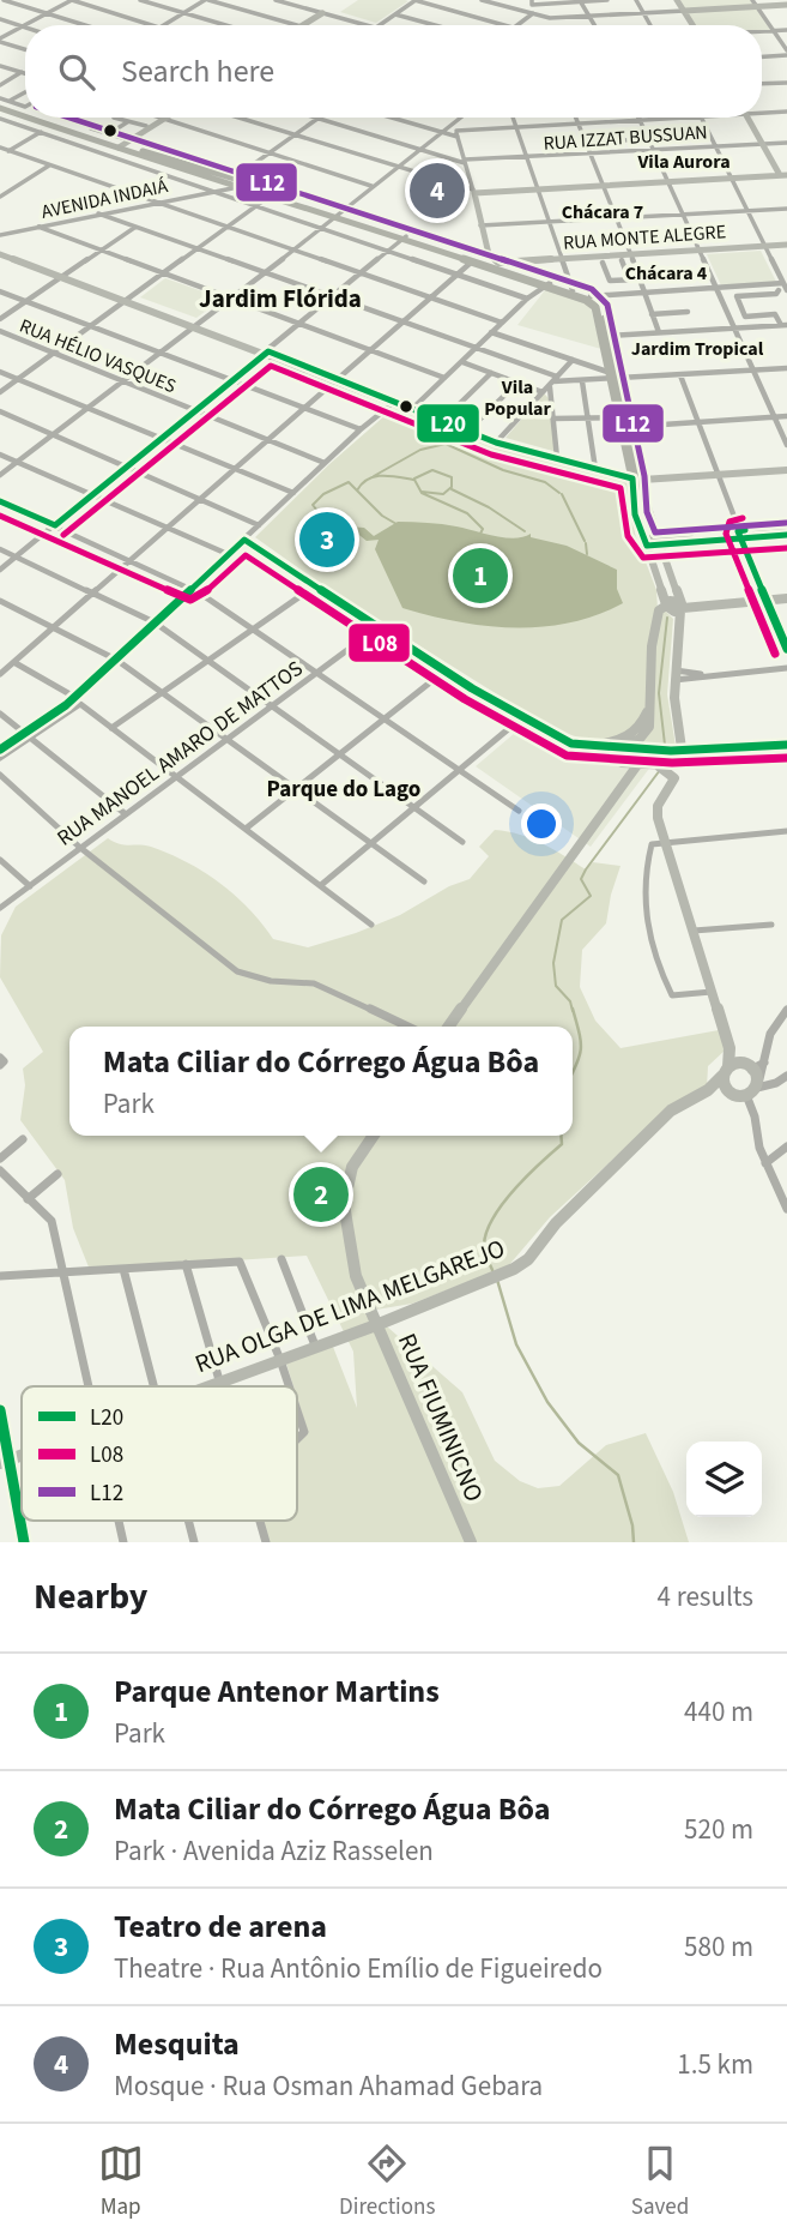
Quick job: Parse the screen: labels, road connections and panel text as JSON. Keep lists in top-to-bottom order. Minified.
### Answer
{"streets":{"street":["RUA IZZAT BUSSUAN","AVENIDA INDAIÁ","RUA MONTE ALEGRE","RUA HÉLIO VASQUES","RUA MANOEL AMARO DE MATTOS","RUA OLGA DE LIMA MELGAREJO","RUA FIUMINICNO"]},"crossings":[["RUA OLGA DE LIMA MELGAREJO","RUA FIUMINICNO"]],"districts":["Vila Aurora","Chácara 7","Chácara 4","Jardim Flórida","Jardim Tropical","Vila Popular","Parque do Lago"],"lines":["transit line L12","transit line L20","transit line L08"],"legend":["L20","L08","L12"],"page":{"search":"Search here","pins":["4","3","1","2"],"popup":["Mata Ciliar do Córrego Água Bôa","Park"],"heading":["Nearby","4 results"],"list":[{"mark":"1","name":"Parque Antenor Martins","note":"Park","value":"440 m"},{"mark":"2","name":"Mata Ciliar do Córrego Água Bôa","note":"Park · Avenida Aziz Rasselen","value":"520 m"},{"mark":"3","name":"Teatro de arena","note":"Theatre · Rua Antônio Emílio de Figueiredo","value":"580 m"},{"mark":"4","name":"Mesquita","note":"Mosque · Rua Osman Ahamad Gebara","value":"1.5 km"}],"nav":["Map","Directions","Saved"]}}
